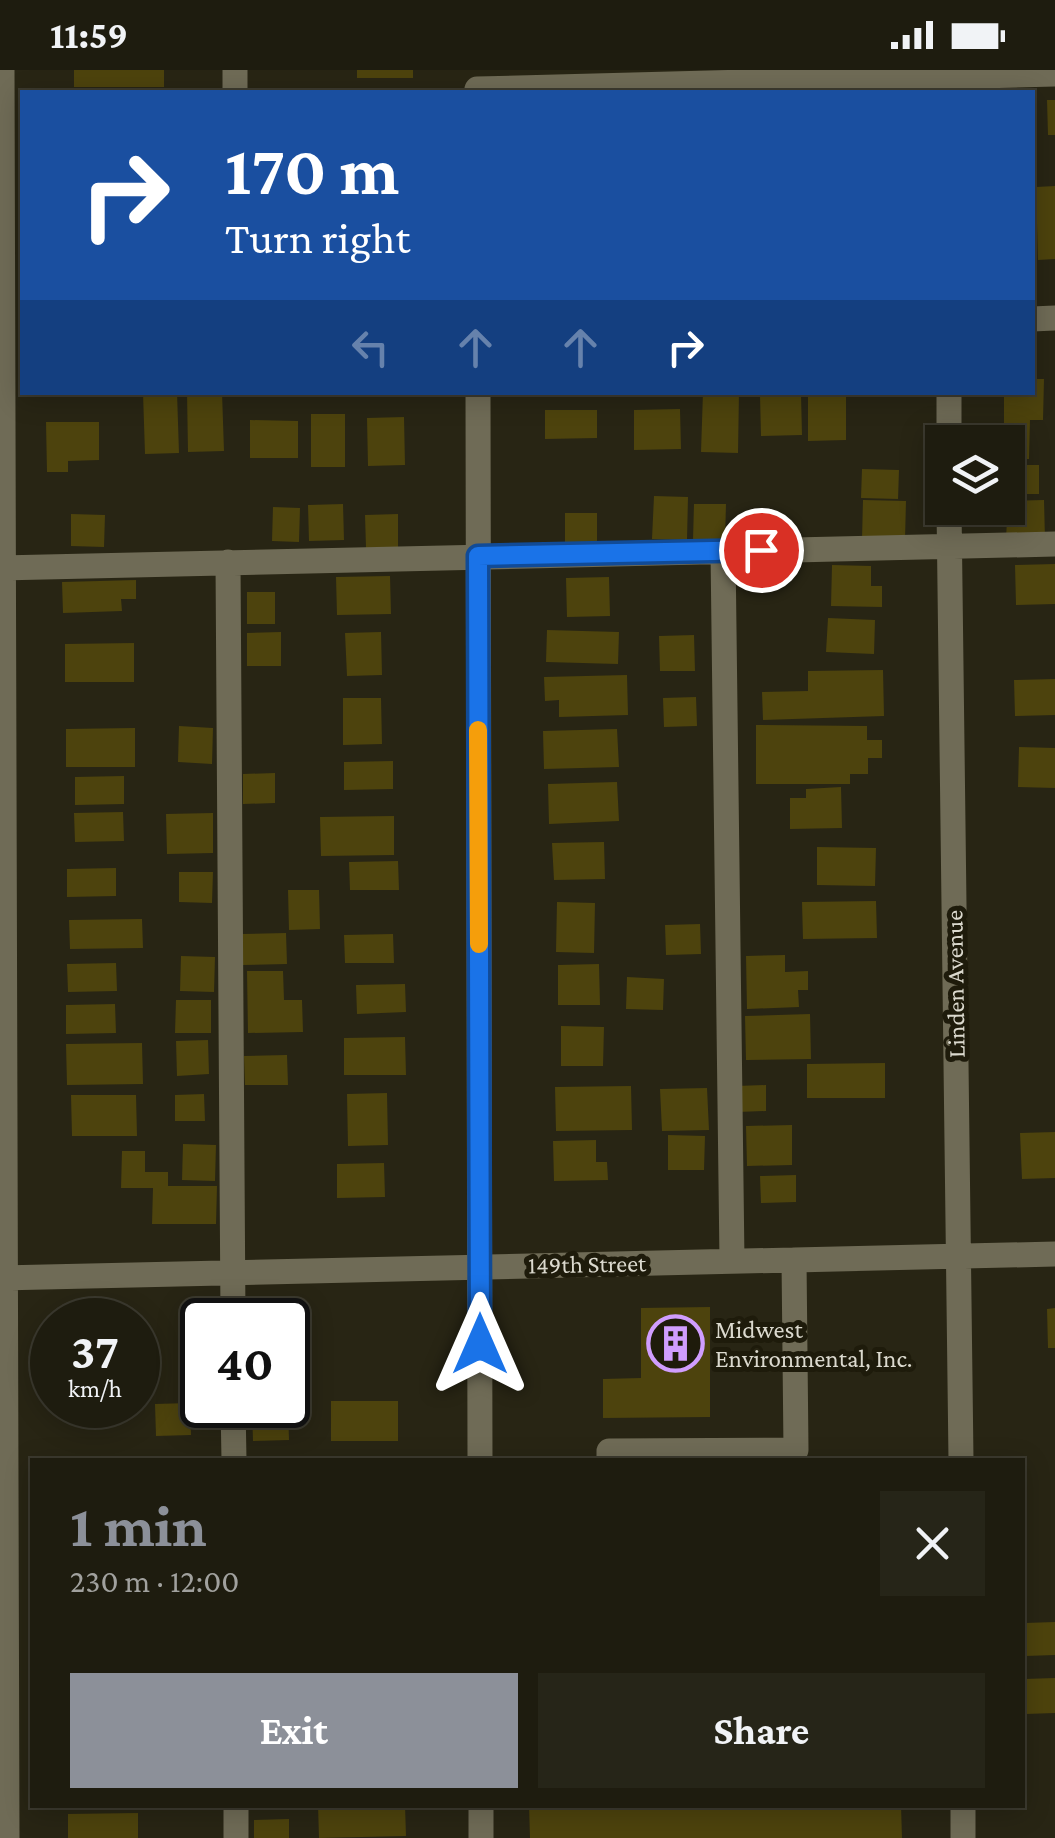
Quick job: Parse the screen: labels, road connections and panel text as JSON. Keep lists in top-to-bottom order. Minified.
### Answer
{"streets":{"street":["Linden Avenue","149th Street"]},"crossings":[["Linden Avenue","149th Street"]],"places":{"building":["Midwest Environmental, Inc."]},"page":{"status":"11:59","turn":["170 m","Turn right"],"speed":"37 km/h","limit":"40","heading":["1 min","230 m · 12:00"],"buttons":["Exit","Share"]}}
